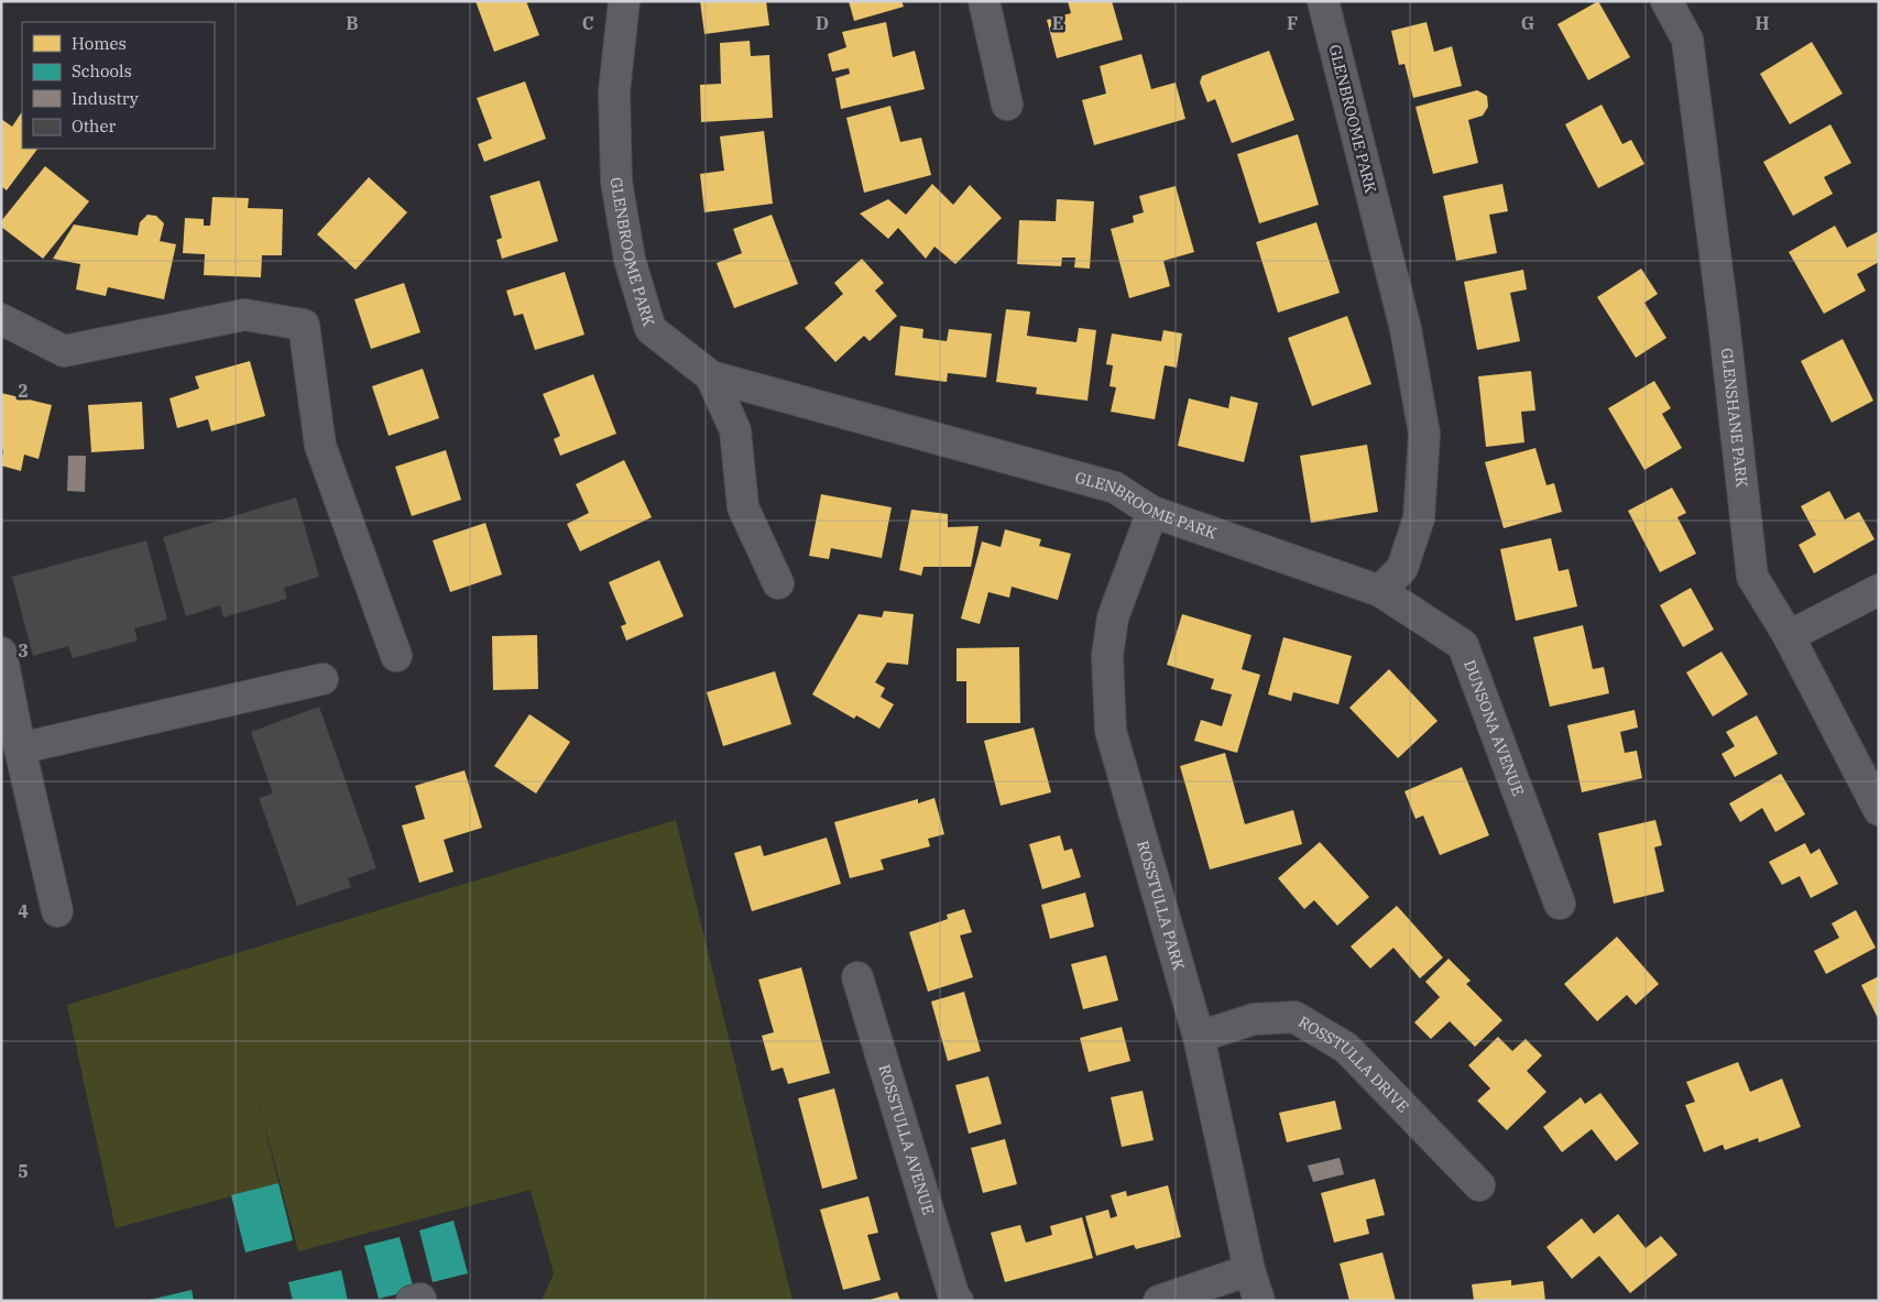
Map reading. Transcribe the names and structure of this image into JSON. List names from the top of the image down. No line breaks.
{"streets":{"street":["GLENBROOME PARK","GLENSHANE PARK","DUNSONA AVENUE","ROSSTULLA PARK","ROSSTULLA DRIVE","ROSSTULLA AVENUE"]},"crossings":[["GLENBROOME PARK","DUNSONA AVENUE"],["GLENBROOME PARK","ROSSTULLA PARK"],["ROSSTULLA PARK","ROSSTULLA DRIVE"]],"legend":["Homes","Schools","Industry","Other"],"grid":{"columns":["B","C","D","E","F","G","H"],"rows":["2","3","4","5"]}}
